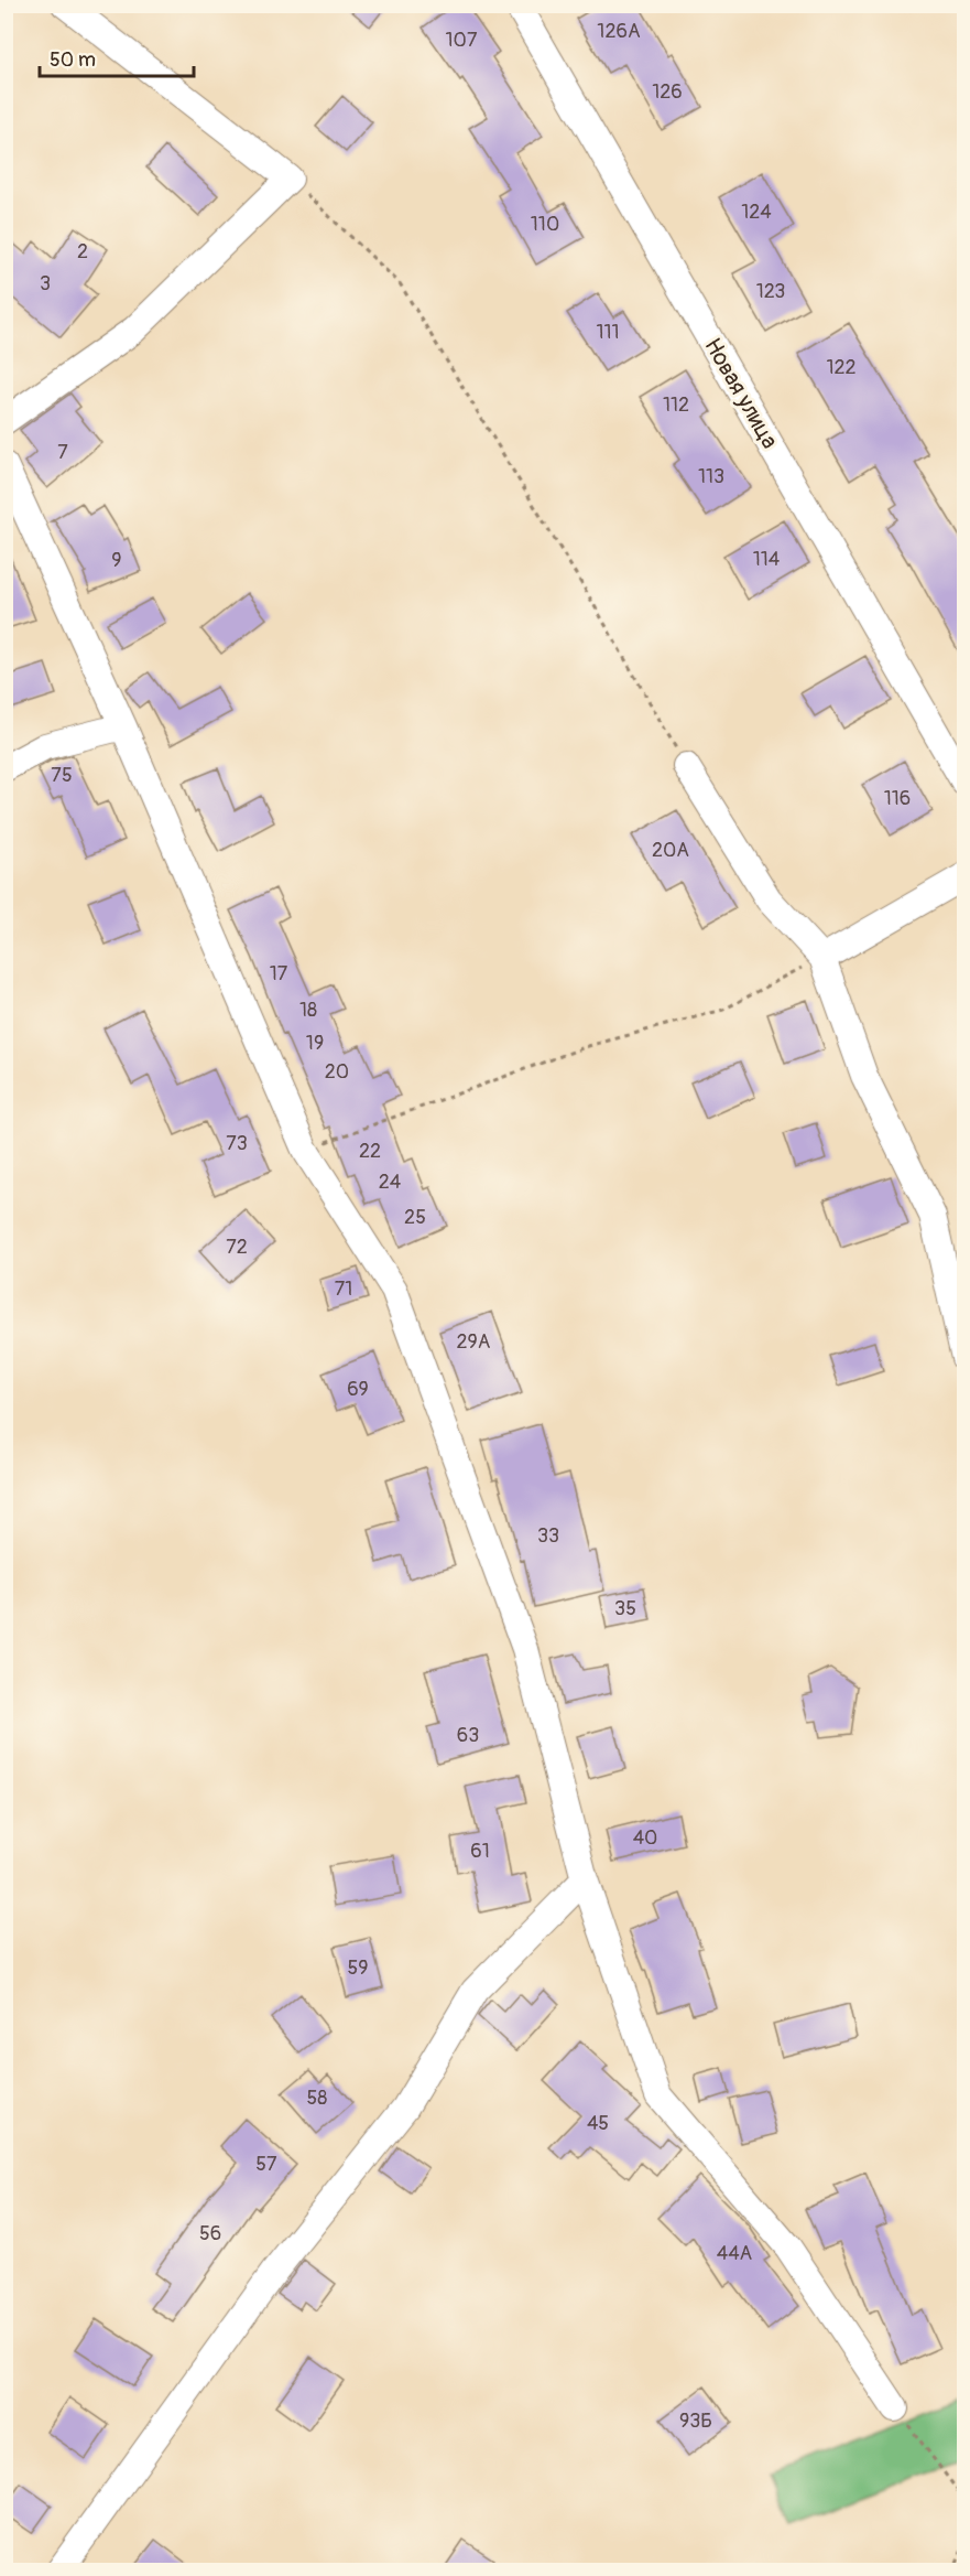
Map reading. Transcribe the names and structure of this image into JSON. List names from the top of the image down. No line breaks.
{"streets":{"street":["Новая улица"]},"house_numbers":["126А","107","126","124","110","2","3","123","111","122","112","7","113","114","9","75","116","20А","17","18","19","20","73","22","24","25","72","71","29А","69","33","35","63","40","61","59","58","45","57","56","44А","93Б"],"scale_bar":"50 m"}
